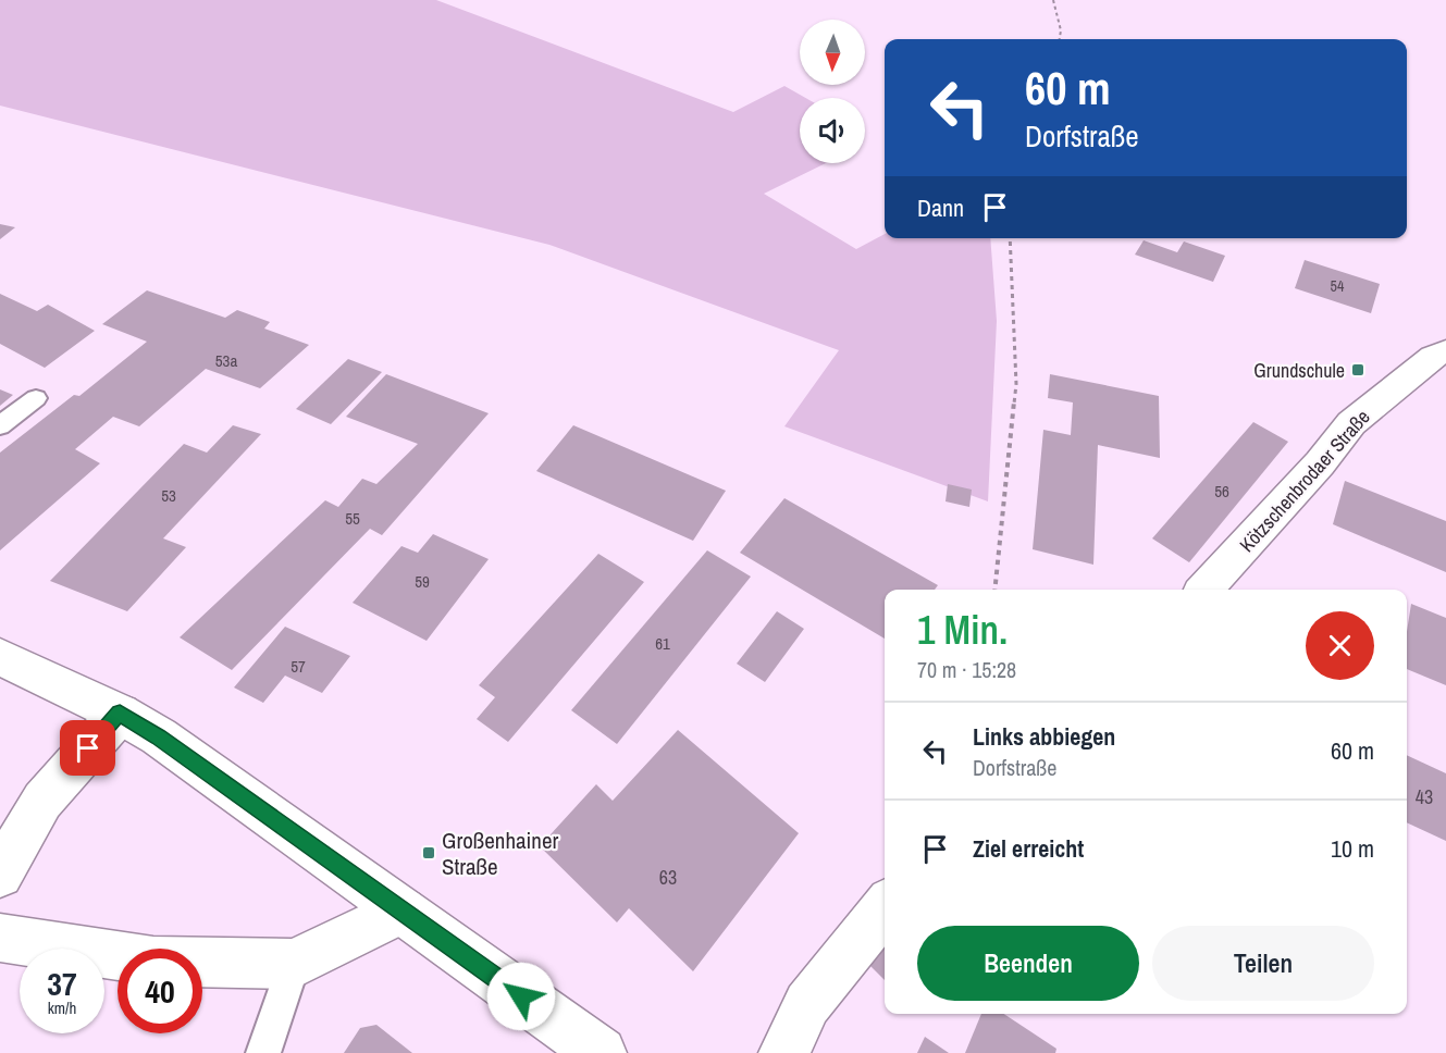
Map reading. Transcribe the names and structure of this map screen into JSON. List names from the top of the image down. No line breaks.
{"streets":{"street":["Kötzschenbrodaer Straße"]},"places":{"transit":["Grundschule","Großenhainer Straße"]},"house_numbers":["54","53a","56","53","55","59","61","57","43","63"],"north":"bottom","page":{"turn":["60 m","Dorfstraße"],"then":"Dann","heading":["1 Min.","70 m · 15:28"],"list":[{"name":"Links abbiegen","note":"Dorfstraße","value":"60 m"},{"name":"Ziel erreicht","value":"10 m"}],"buttons":["Beenden","Teilen"],"speed":"37 km/h","limit":"40"}}
